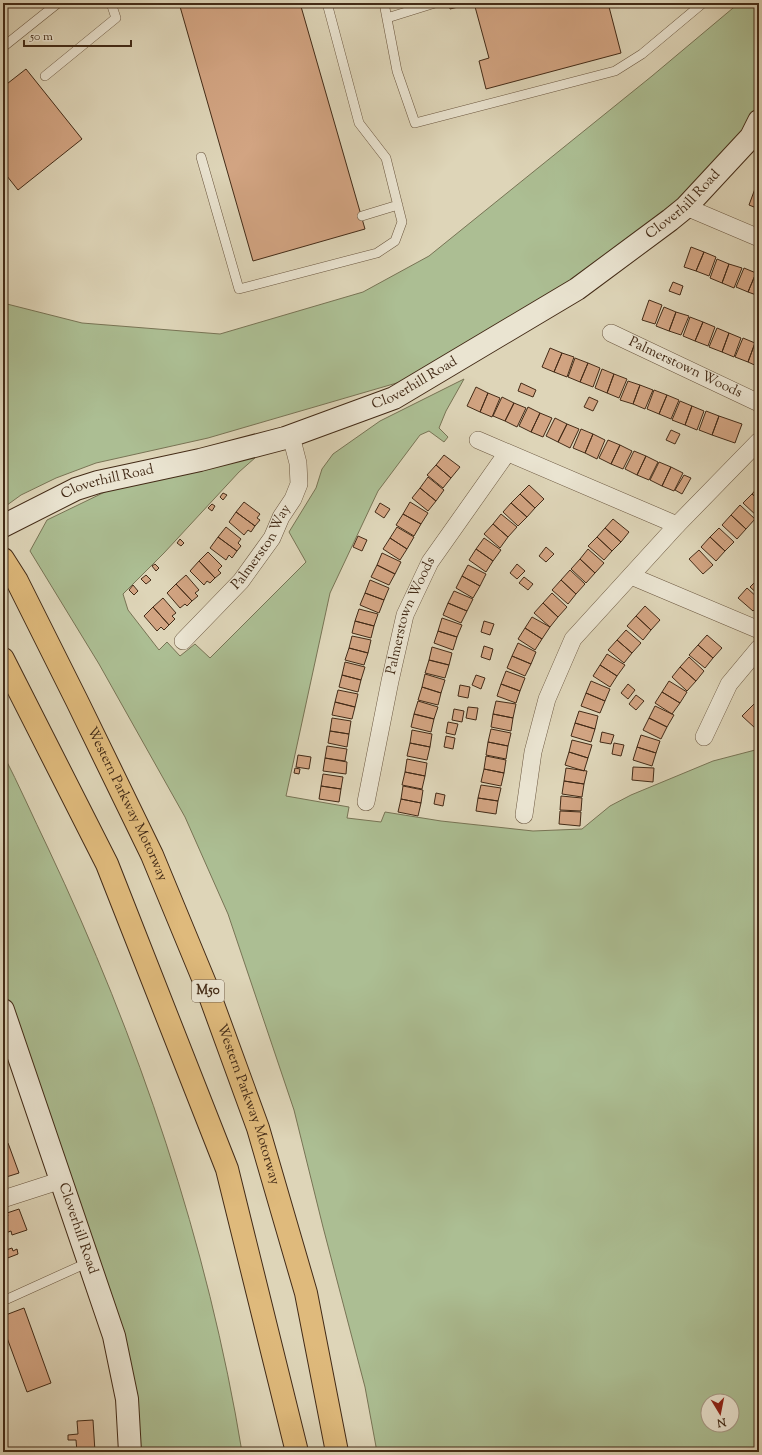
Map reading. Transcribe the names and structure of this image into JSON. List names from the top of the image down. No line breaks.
{"streets":{"highway":["Western Parkway Motorway","M50"],"street":["Cloverhill Road","Palmerstown Woods","Palmerston Way"]},"crossings":[["Cloverhill Road","Palmerston Way"]],"scale_bar":"50 m","north":"bottom"}
